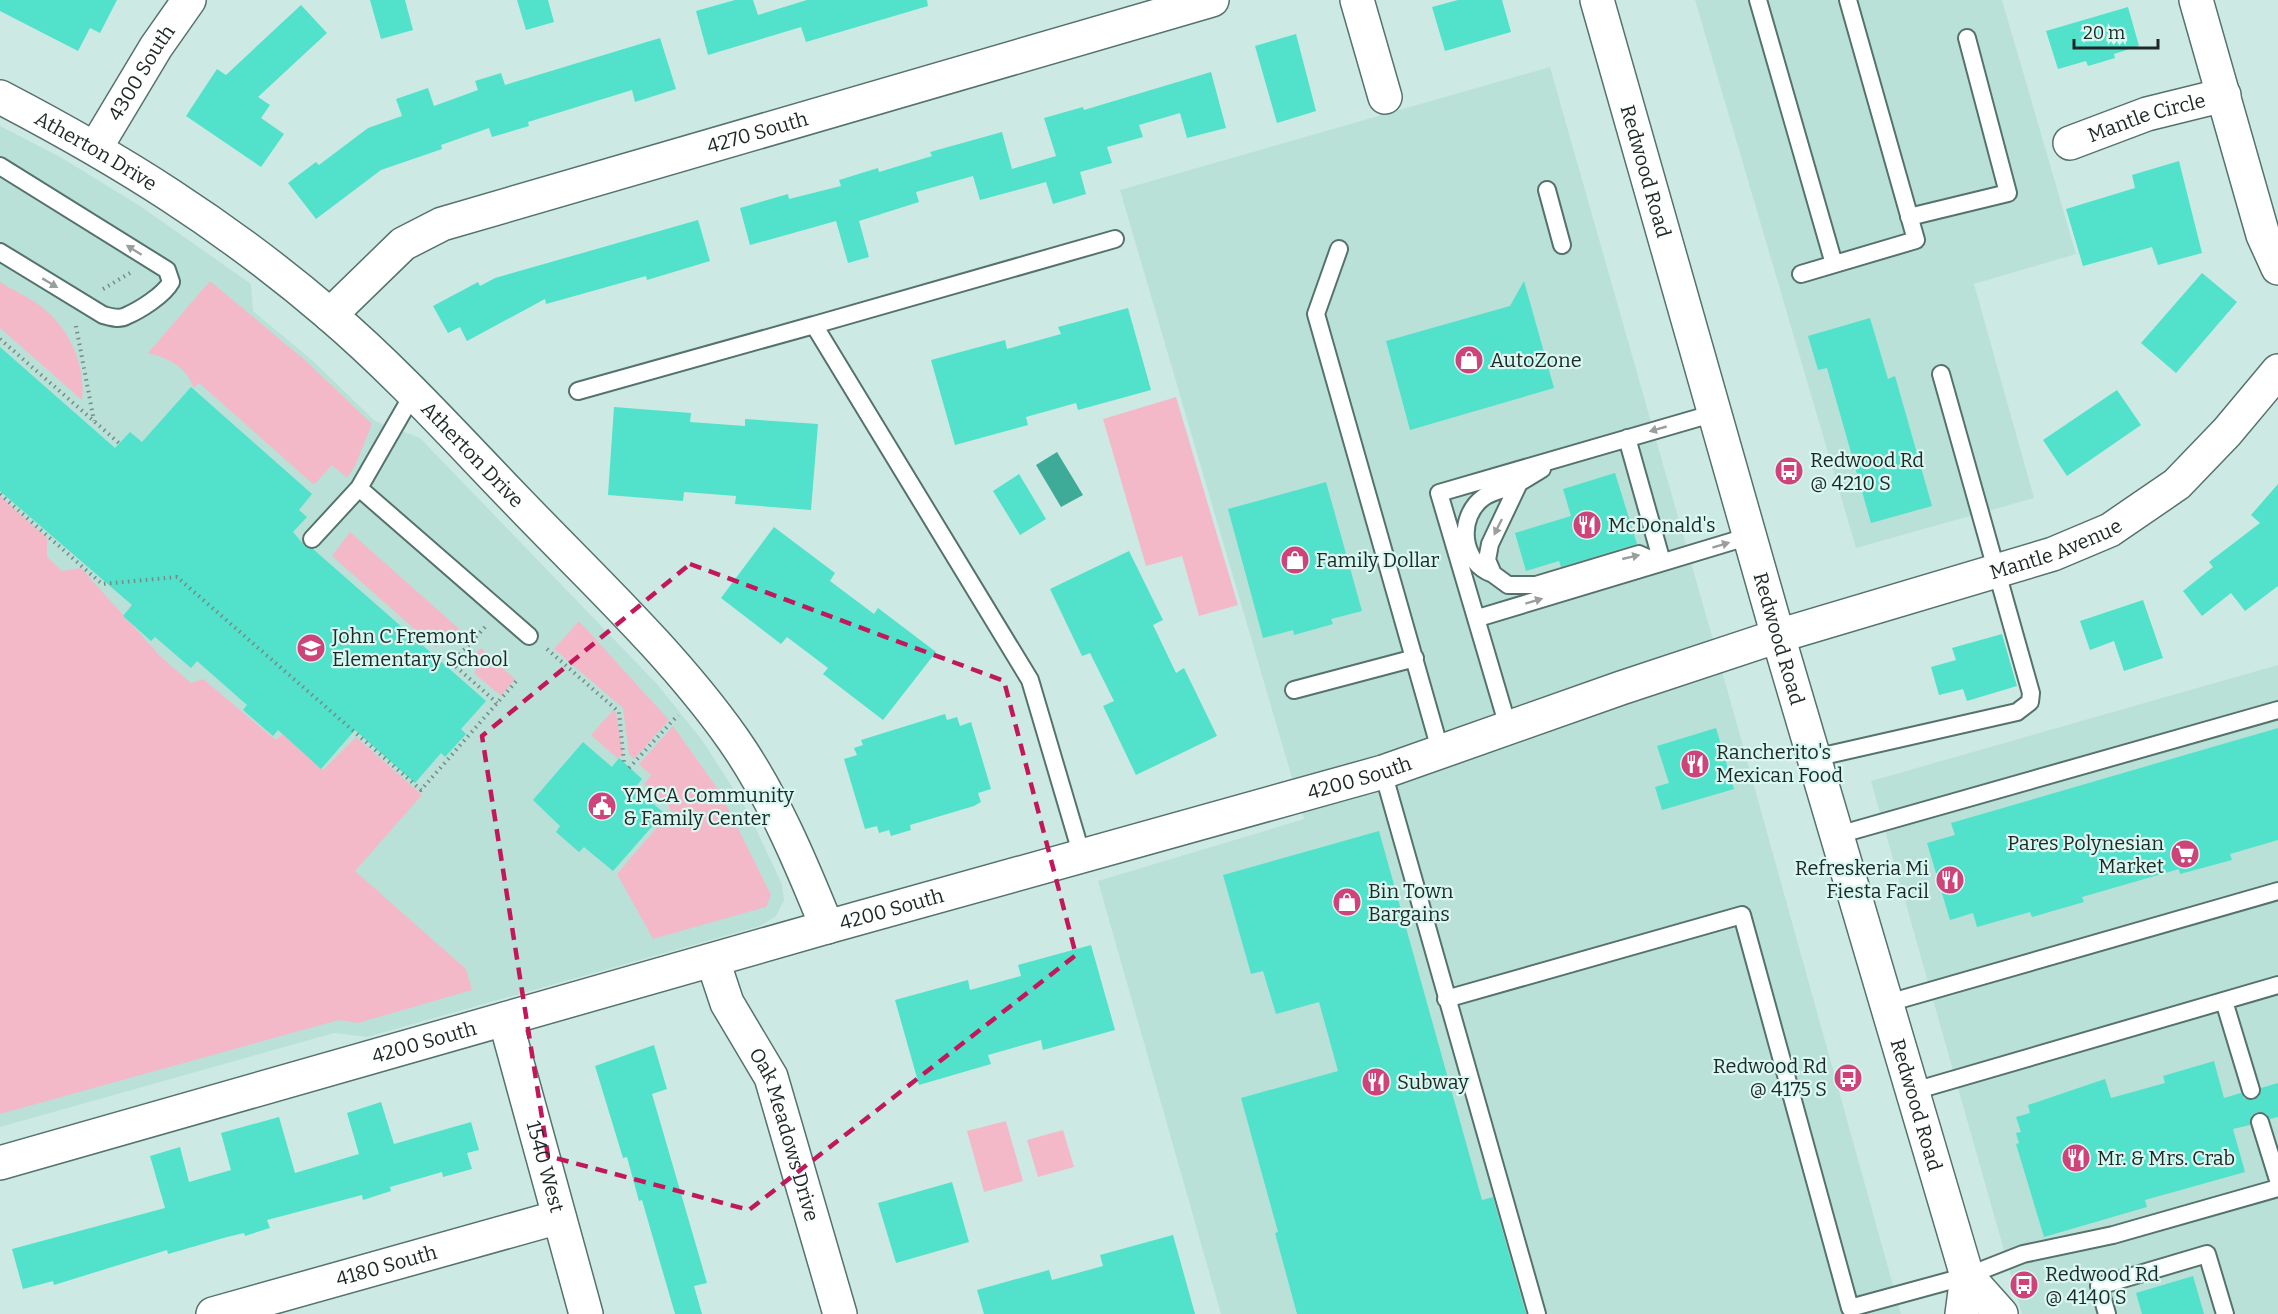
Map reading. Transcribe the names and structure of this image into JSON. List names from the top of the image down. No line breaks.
{"streets":{"street":["4300 South","Mantle Circle","4270 South","Atherton Drive","Redwood Road","Mantle Avenue","4200 South","Oak Meadows Drive","1540 West","4180 South"]},"crossings":[["4300 South","Atherton Drive"],["4270 South","Atherton Drive"],["Atherton Drive","4200 South"],["Redwood Road","Mantle Avenue"],["Redwood Road","4200 South"],["Mantle Avenue","4200 South"],["4200 South","Oak Meadows Drive"],["4200 South","1540 West"],["1540 West","4180 South"]],"places":{"shop":["AutoZone","Family Dollar","Bin Town Bargains"],"bus stop":["Redwood Rd @ 4210 S","Redwood Rd @ 4175 S","Redwood Rd @ 4140 S"],"restaurant":["McDonald's","Rancherito's Mexican Food","Refreskeria Mi Fiesta Facil","Subway","Mr. & Mrs. Crab"],"school or university":["John C Fremont Elementary School"],"public building":["YMCA Community & Family Center"],"supermarket":["Pares Polynesian Market"]},"scale_bar":"20 m"}
